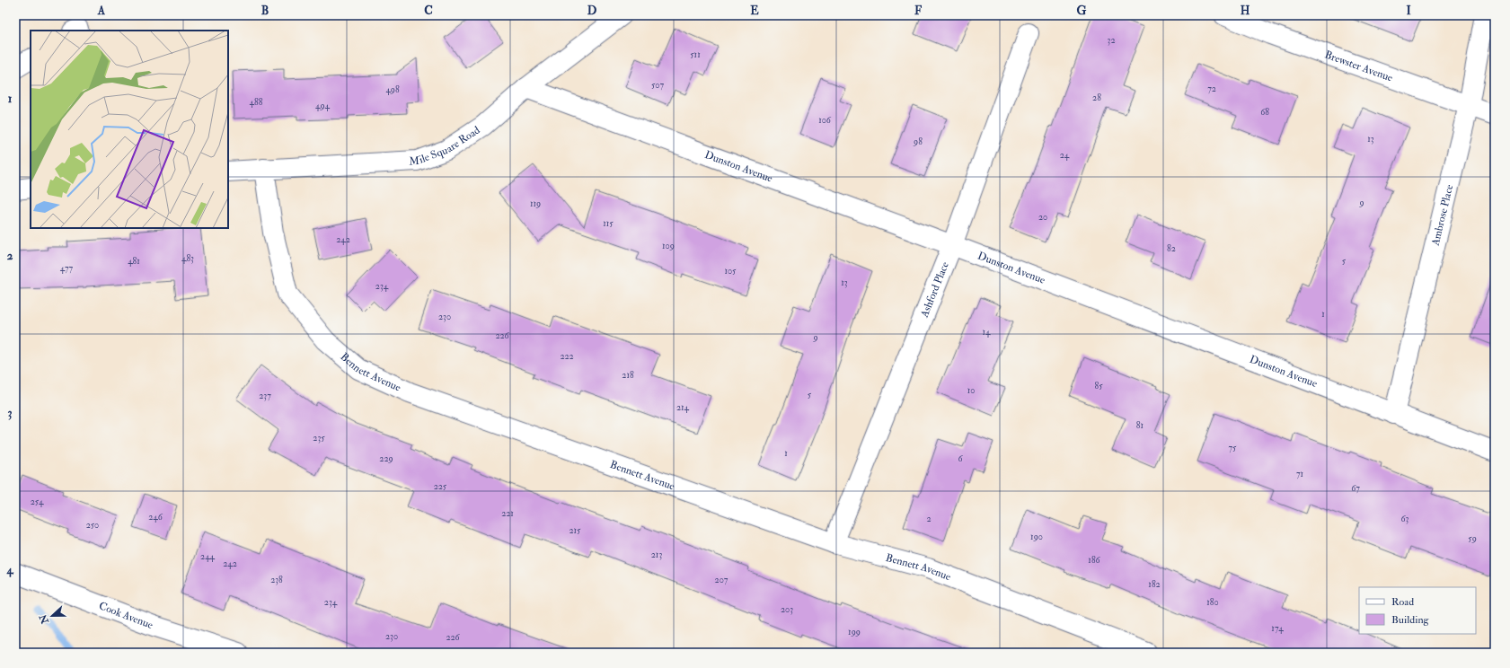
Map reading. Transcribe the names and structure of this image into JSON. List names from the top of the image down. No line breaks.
{"streets":{"street":["Brewster Avenue","Mile Square Road","Dunston Avenue","Ambrose Place","Ashford Place","Bennett Avenue","Cook Avenue"]},"crossings":[["Brewster Avenue","Ambrose Place"],["Mile Square Road","Dunston Avenue"],["Mile Square Road","Bennett Avenue"],["Dunston Avenue","Ambrose Place"],["Dunston Avenue","Ashford Place"],["Ashford Place","Bennett Avenue"]],"house_numbers":["32","511","507","72","498","28","488","494","68","106","13","98","24","9","119","20","115","242","109","82","483","481","5","477","105","13","234","1","230","14","226","9","222","218","85","10","5","237","214","81","235","75","1","229","6","71","225","67","254","221","246","2","63","250","215","190","59","213","244","186","242","238","207","182","234","180","203","174","199","230","226"],"legend":["Road","Building"],"north":"left","grid":{"columns":["A","B","C","D","E","F","G","H","I"],"rows":["1","2","3","4"]}}
